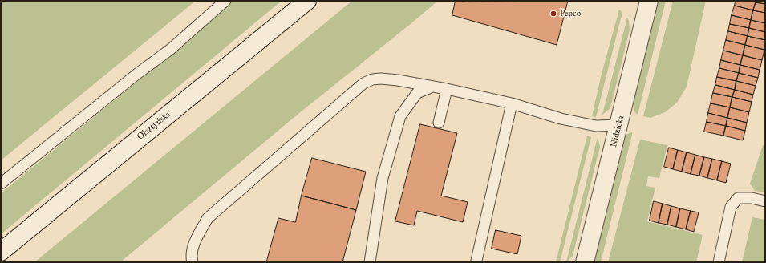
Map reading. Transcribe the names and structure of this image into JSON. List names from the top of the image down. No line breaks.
{"streets":{"main road":["Olsztyńska","Nidzicka"]},"places":["Pepco"]}
